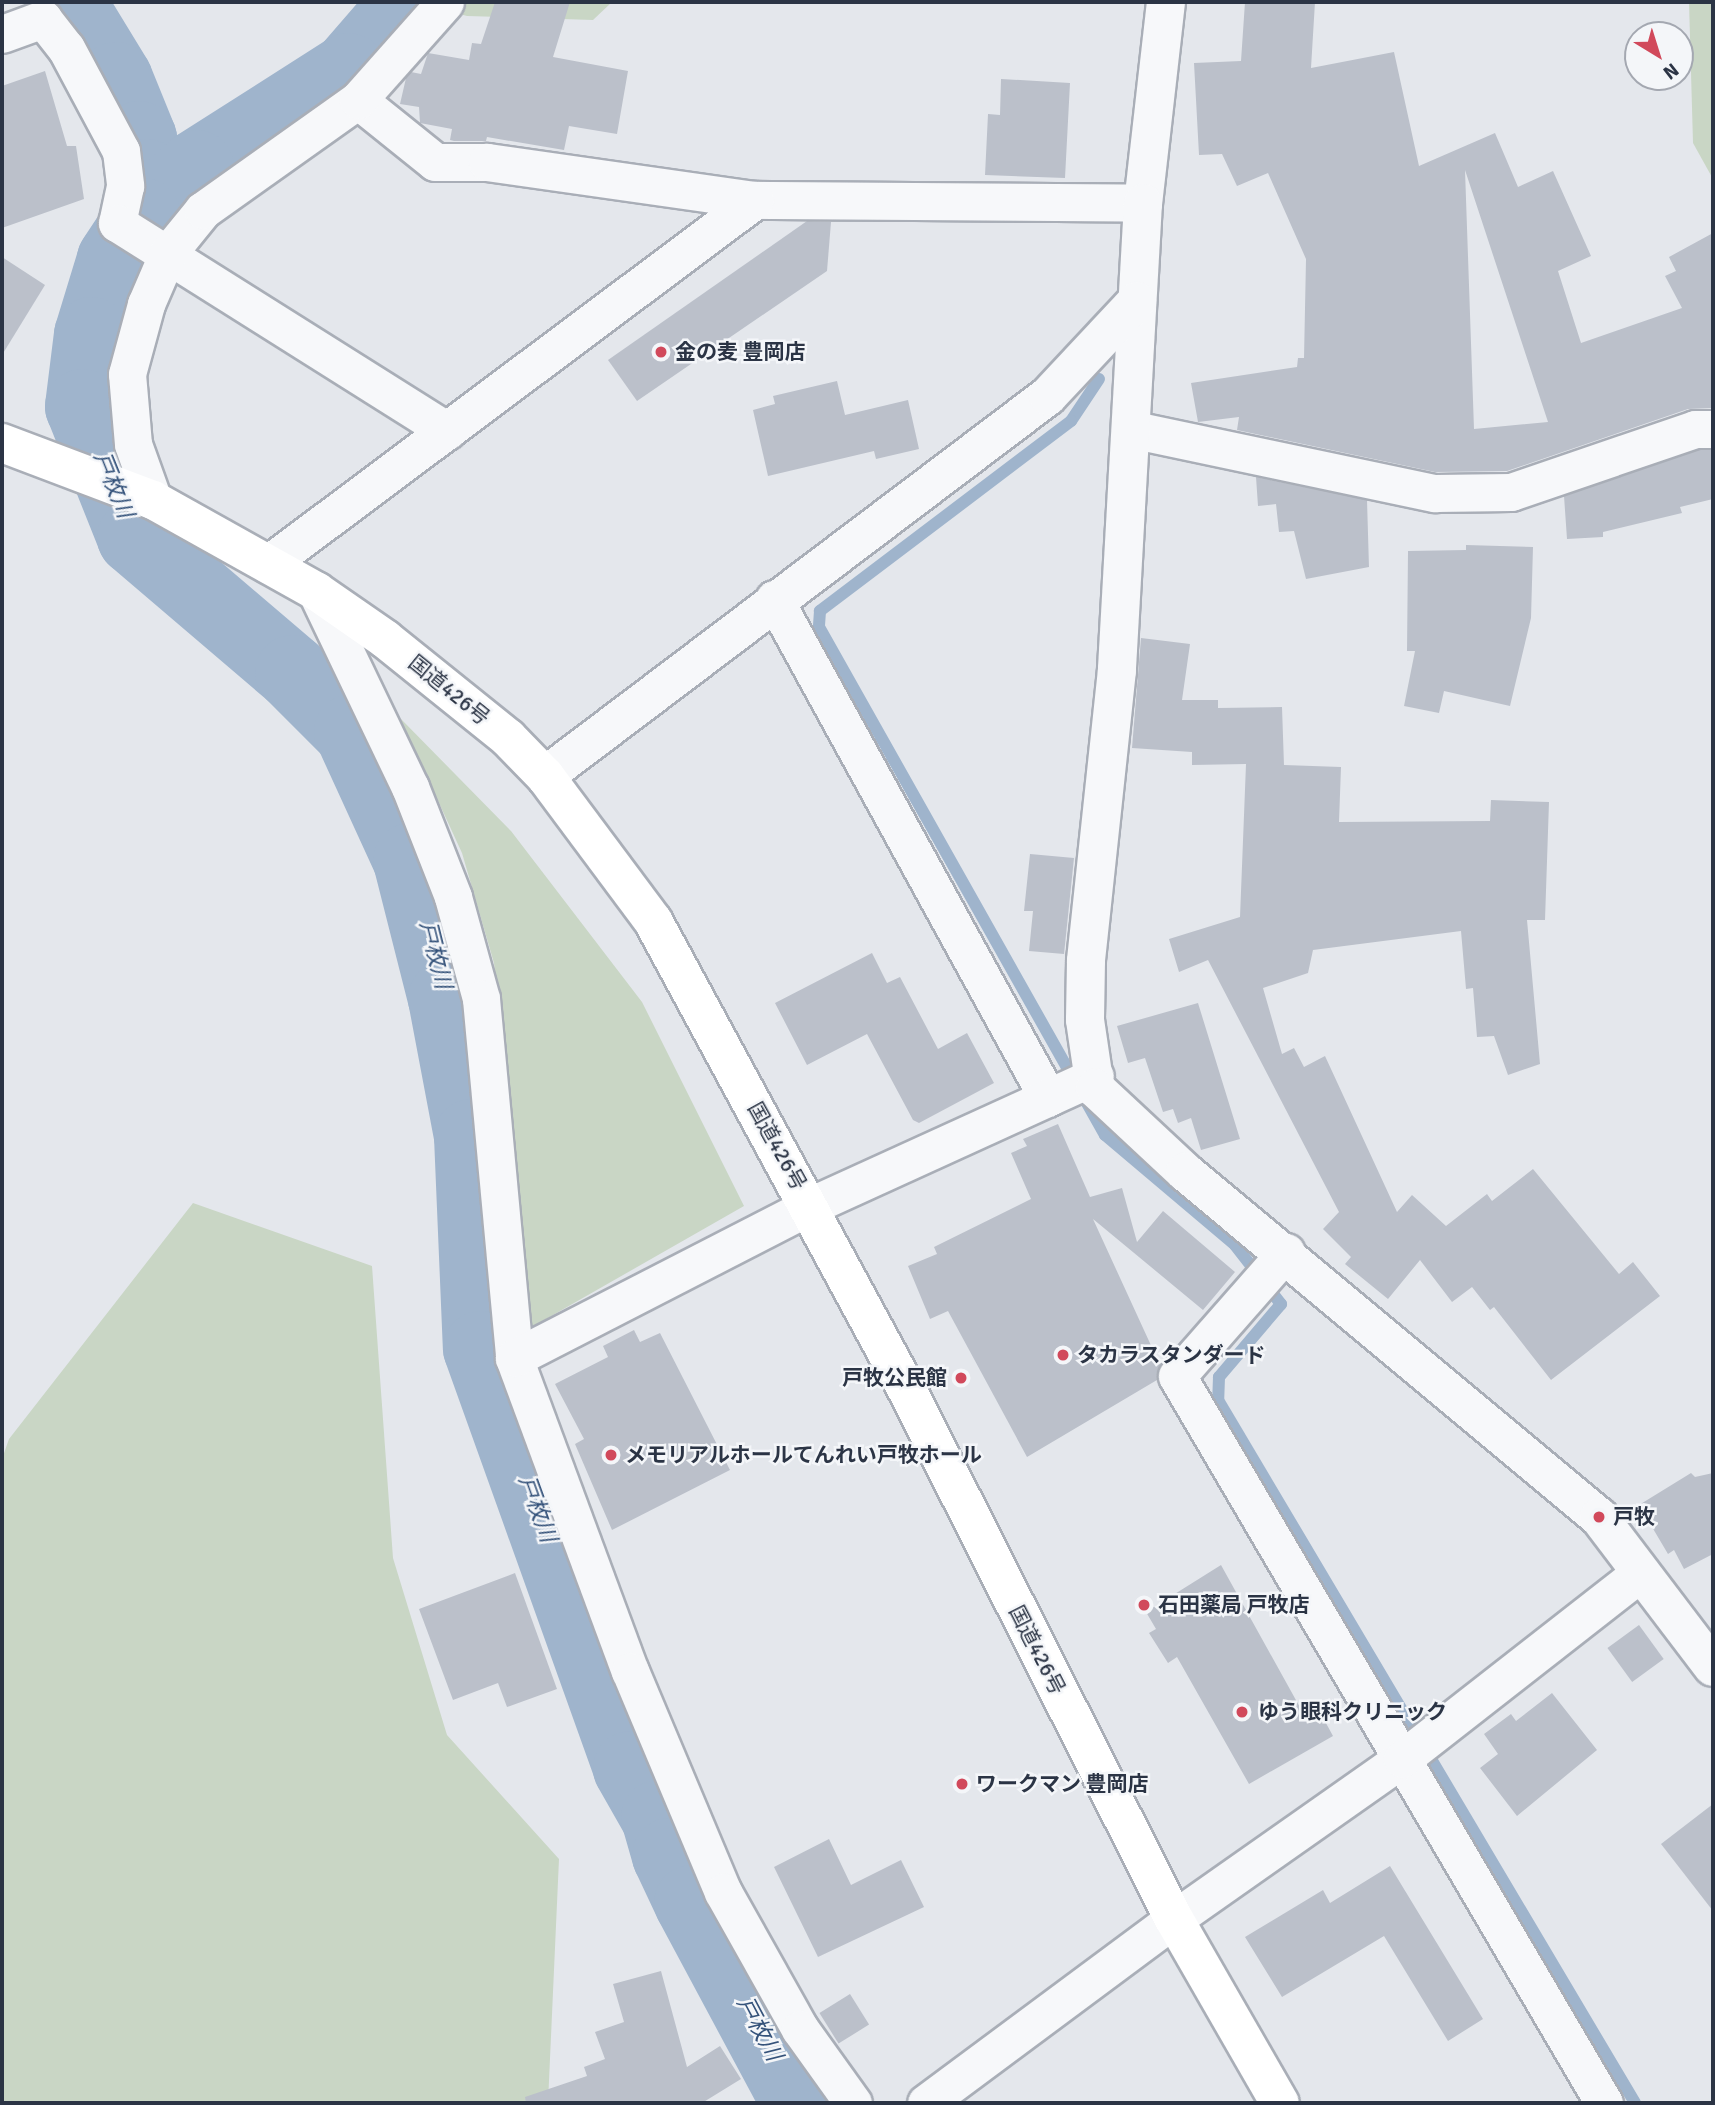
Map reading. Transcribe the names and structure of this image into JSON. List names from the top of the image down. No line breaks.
{"streets":{"highway":["国道426号"]},"water":["戸枚川"],"places":["金の麦 豊岡店","タカラスタンダード","戸牧公民館","メモリアルホールてんれい戸牧ホール","戸牧","石田薬局 戸牧店","ゆう眼科クリニック","ワークマン 豊岡店"],"north":"bottom right"}
